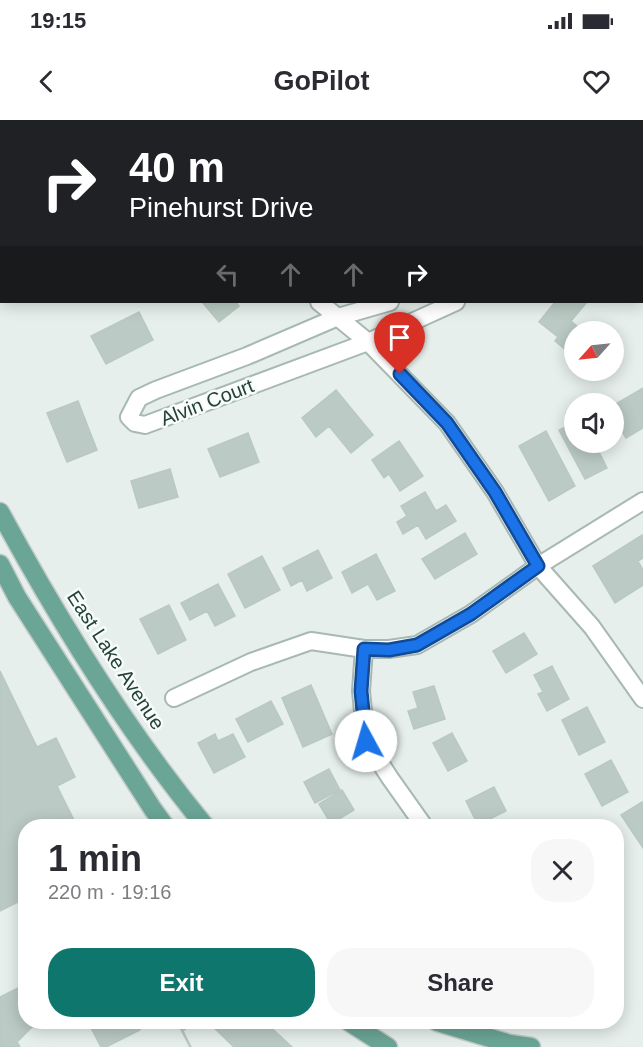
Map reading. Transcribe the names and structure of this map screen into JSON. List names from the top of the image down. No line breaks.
{"streets":{"main road":["East Lake Avenue"],"street":["Alvin Court"]},"north":"bottom left","page":{"status":"19:15","header":"GoPilot","turn":["40 m","Pinehurst Drive"],"heading":["1 min","220 m · 19:16"],"buttons":["Exit","Share"]}}
